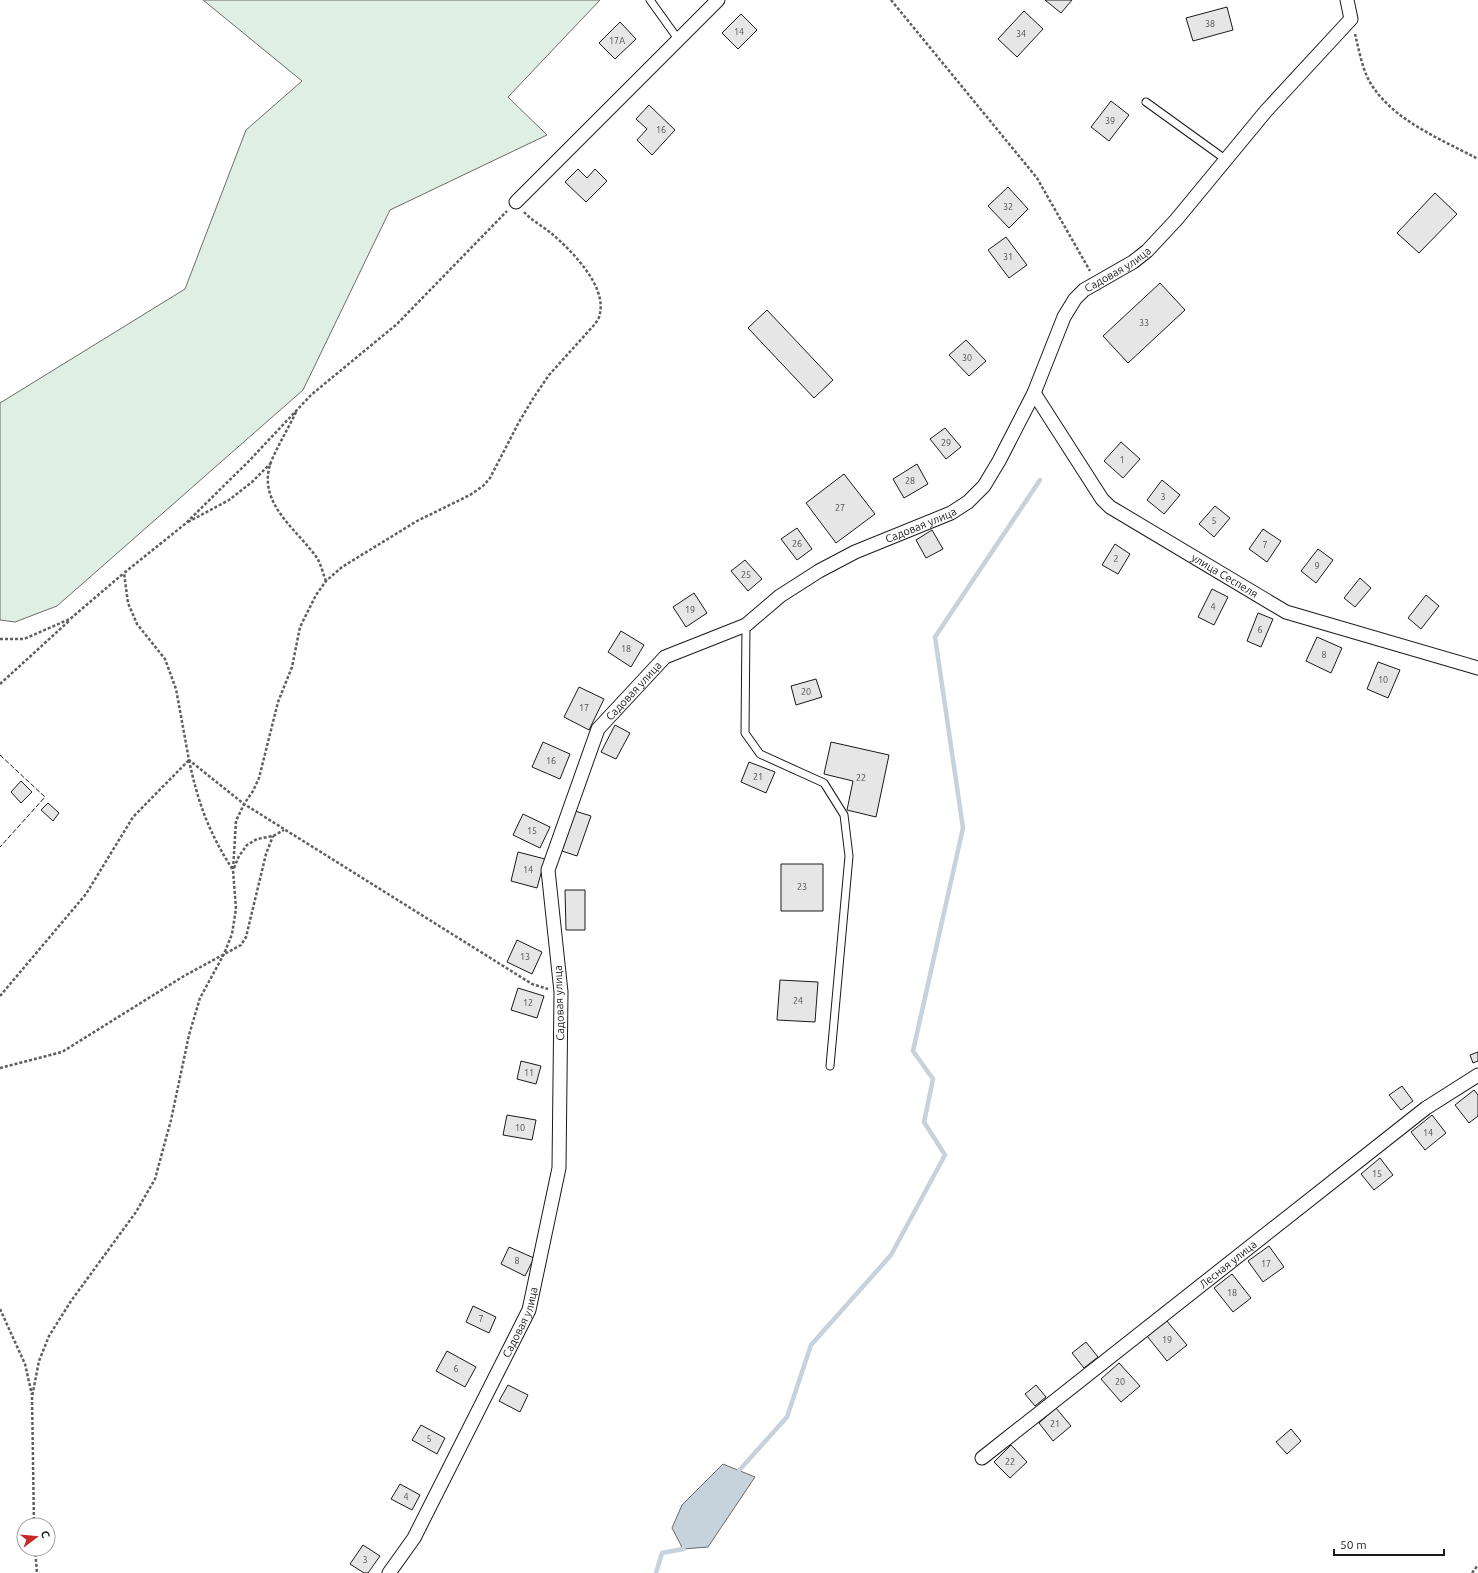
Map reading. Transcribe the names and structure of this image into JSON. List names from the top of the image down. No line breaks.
{"streets":{"street":["Садовая улица","улица Сеспеля","Лесная улица"]},"crossings":[["Садовая улица","улица Сеспеля"]],"house_numbers":["38","14","34","17А","39","16","32","31","33","30","29","1","28","3","27","5","26","7","2","9","25","4","19","6","18","8","10","20","17","16","21","22","15","14","23","13","24","12","11","10","14","15","8","17","18","7","19","6","20","21","5","22","4","3"],"scale_bar":"50 m","north":"right"}
